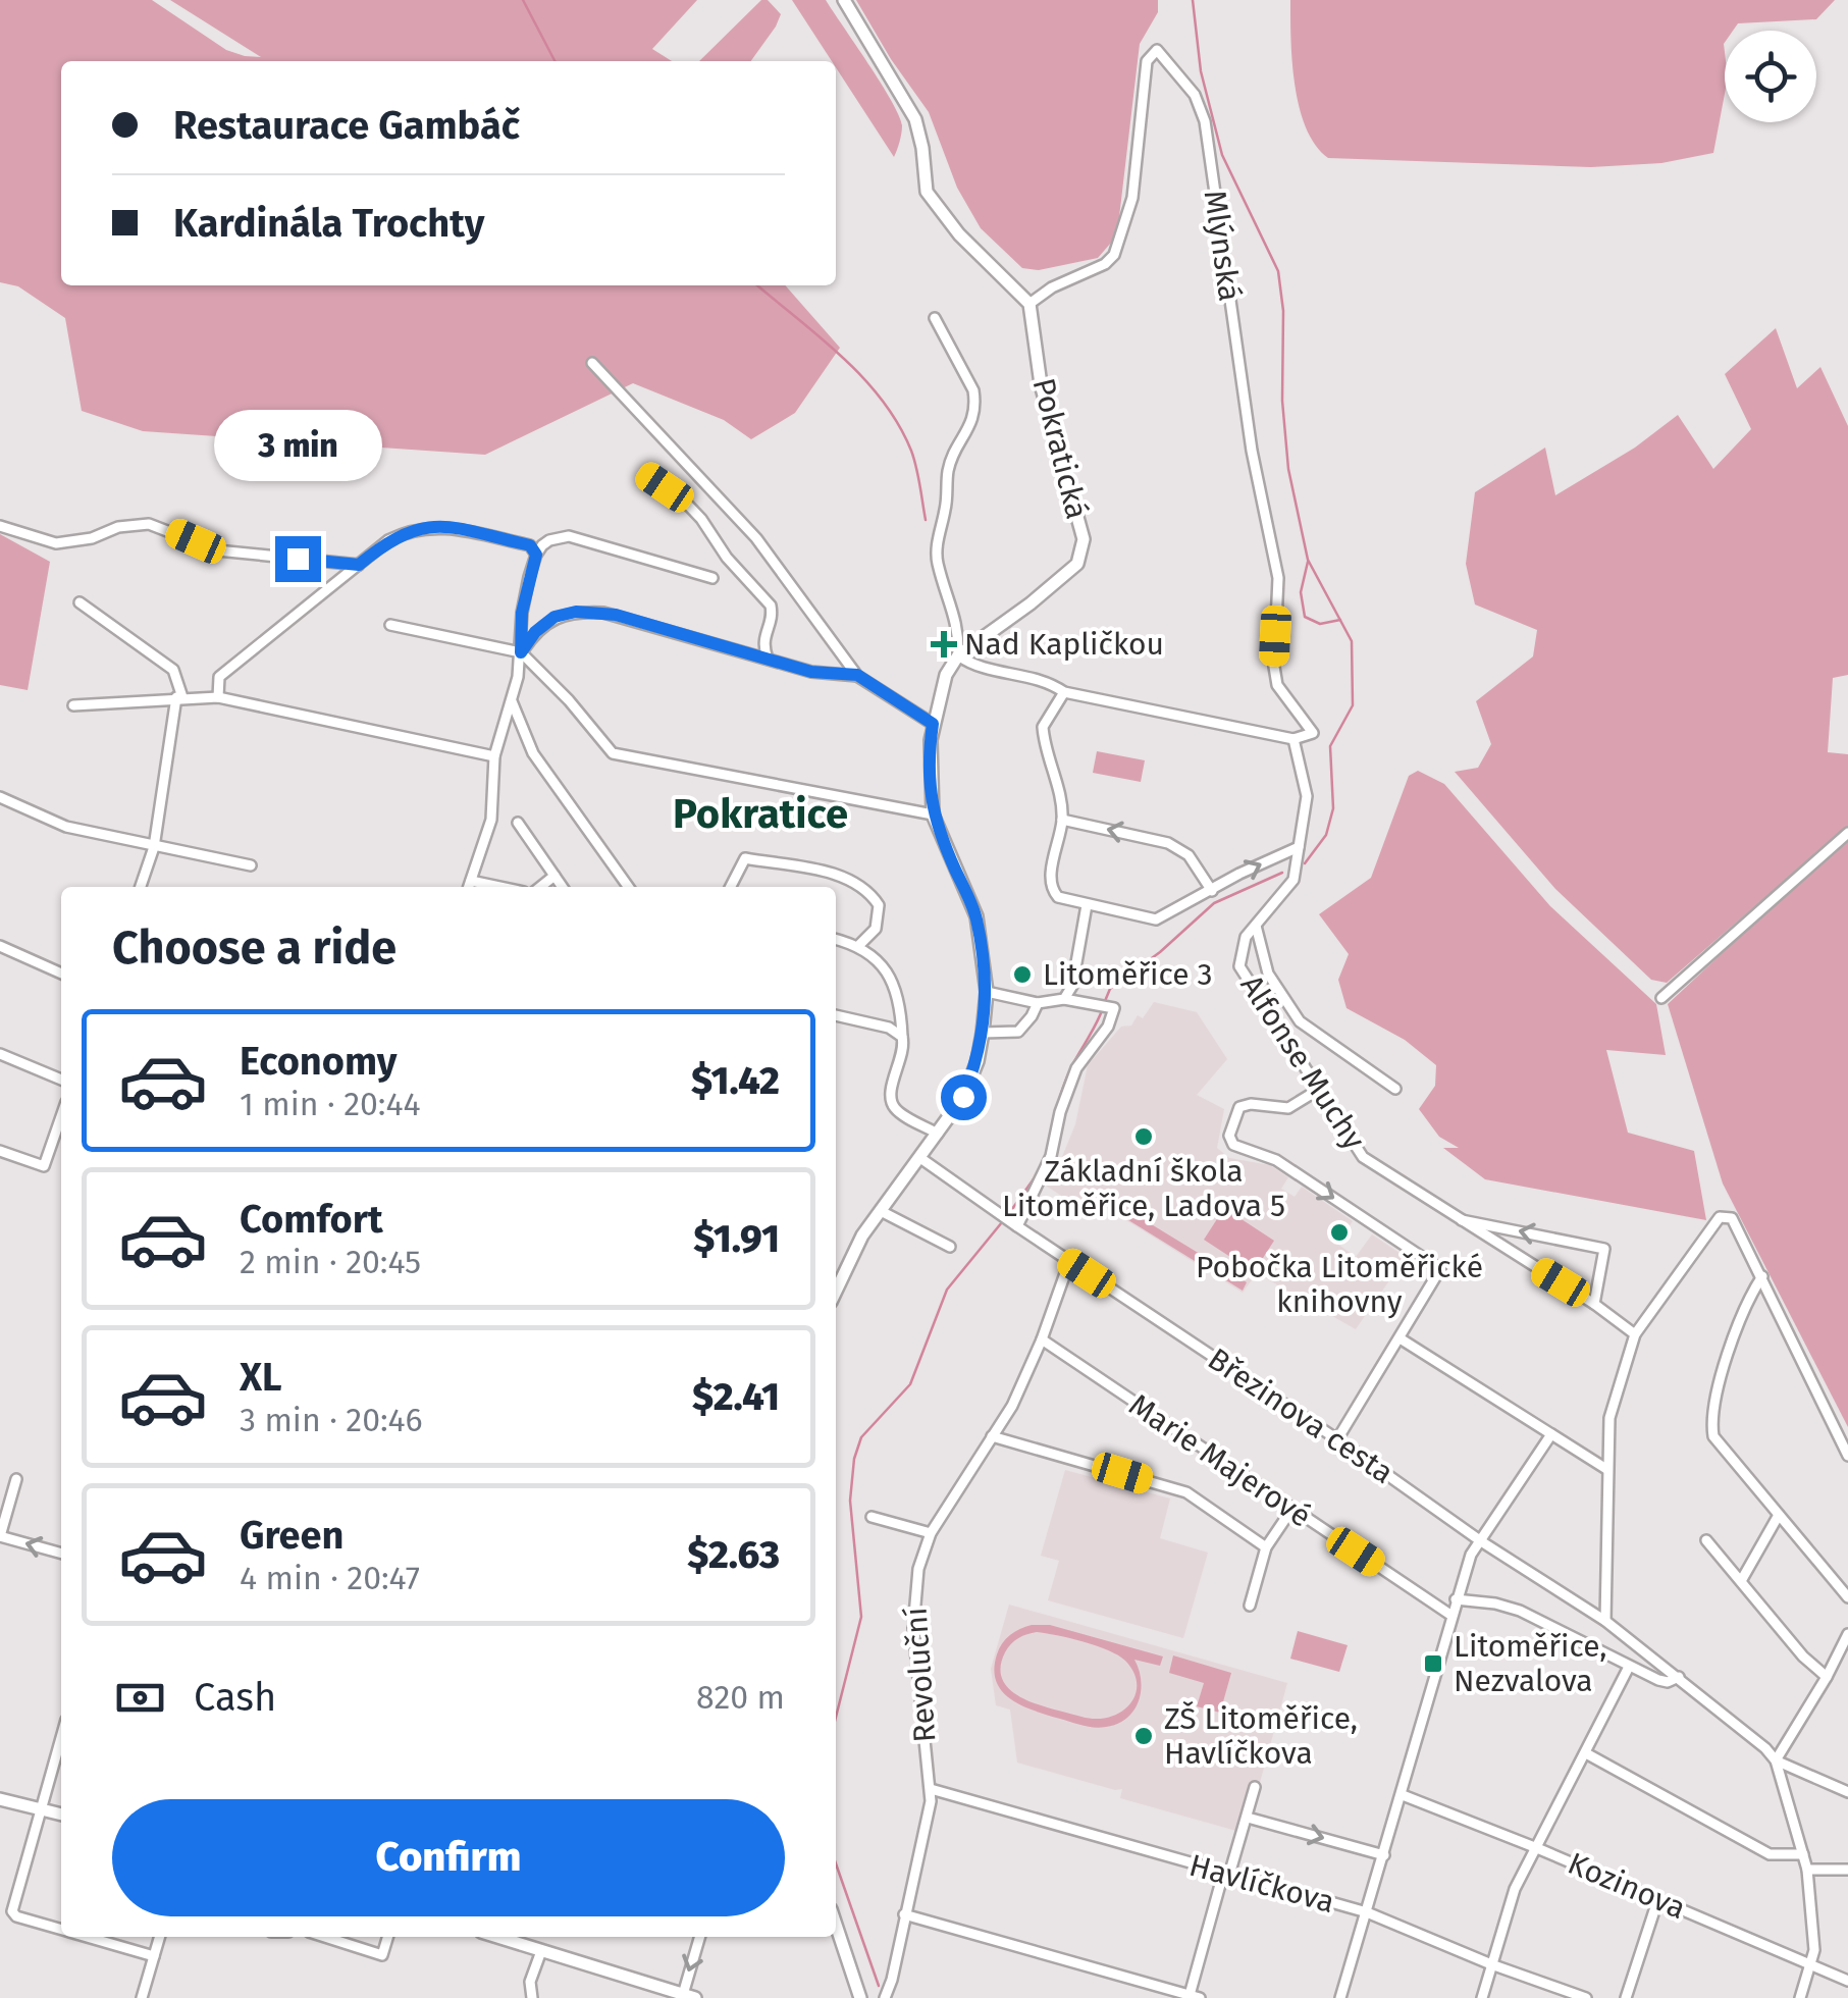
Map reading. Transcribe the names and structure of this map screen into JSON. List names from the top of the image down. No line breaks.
{"streets":{"street":["Mlýnská","Pokratická","Alfonse Muchy","Březinova cesta","Marie Majerové","Revoluční","Havlíčkova","Kozinova"]},"crossings":[["Mlýnská","Pokratická"],["Mlýnská","Alfonse Muchy"],["Březinova cesta","Revoluční"],["Marie Majerové","Revoluční"],["Revoluční","Havlíčkova"]],"districts":["Pokratice"],"places":{"health":["Nad Kapličkou"],"other":["Litoměřice 3","Základní škola Litoměřice, Ladova 5","Pobočka Litoměřické knihovny","ZŠ Litoměřice, Havlíčkova"],"transit":["Litoměřice, Nezvalova"]},"page":{"banner":["Restaurace Gambáč","Kardinála Trochty"],"bubble":"3 min","heading":"Choose a ride","list":[{"name":"Economy","note":"1 min · 20:44","value":"$1.42"},{"name":"Comfort","note":"2 min · 20:45","value":"$1.91"},{"name":"XL","note":"3 min · 20:46","value":"$2.41"},{"name":"Green","note":"4 min · 20:47","value":"$2.63"}],"pay":["Cash","820 m"],"buttons":"Confirm"}}
